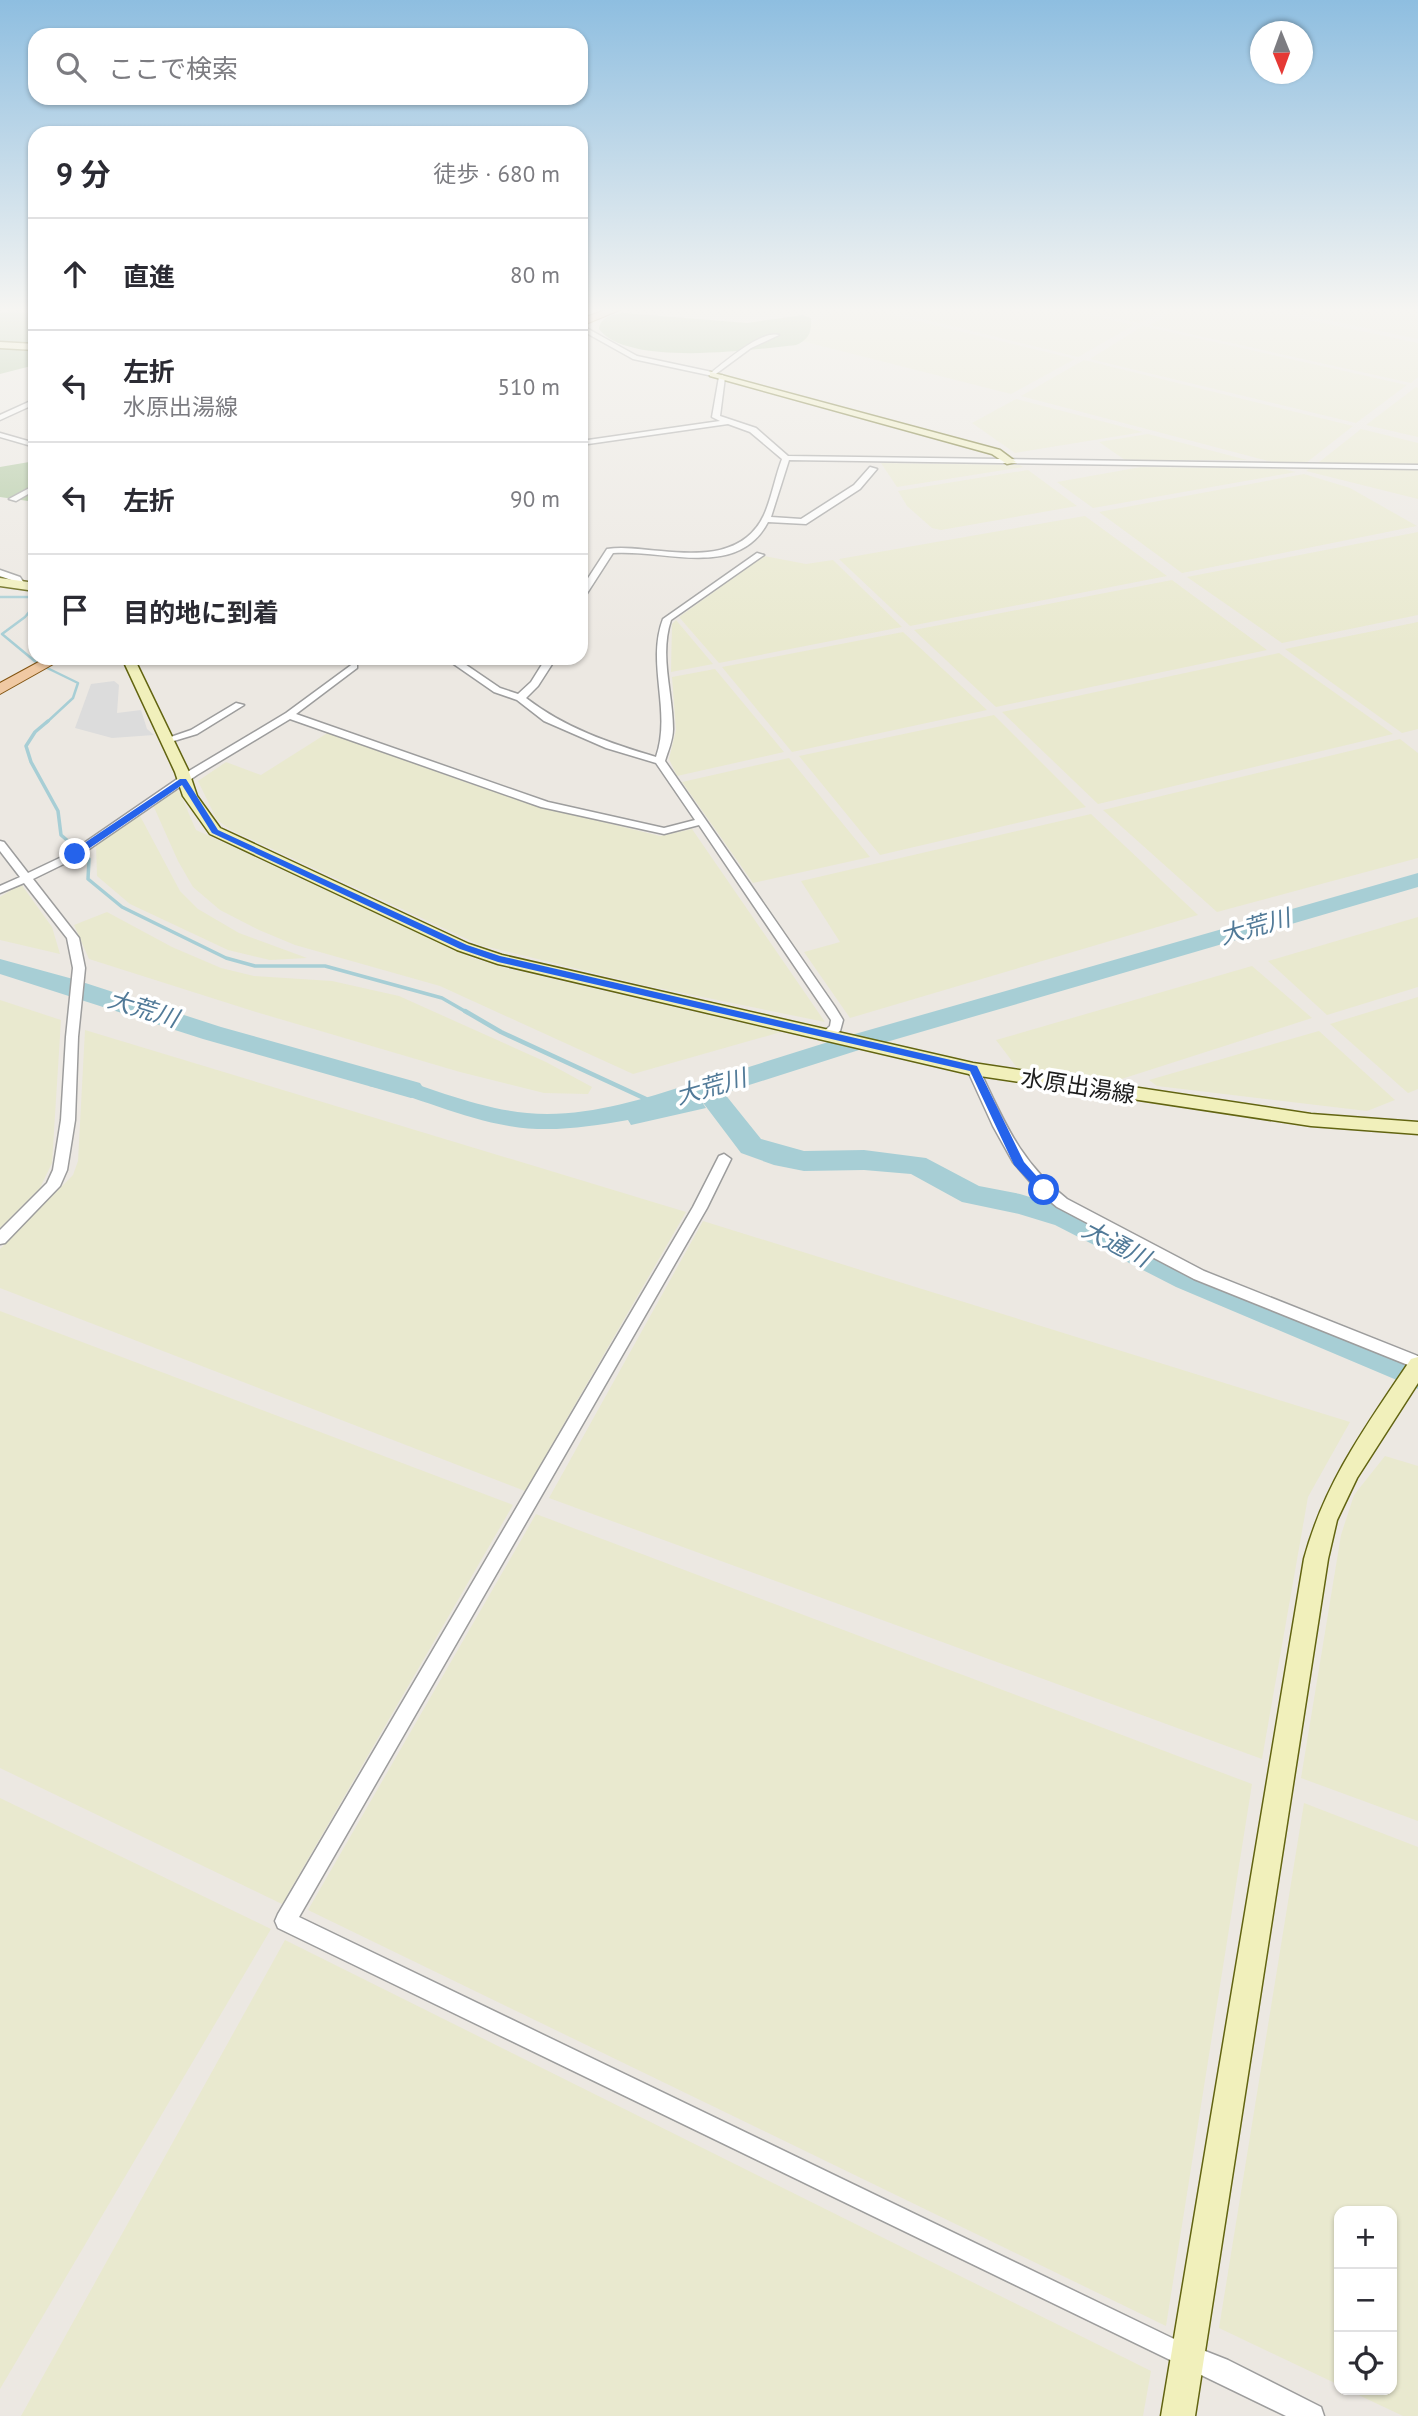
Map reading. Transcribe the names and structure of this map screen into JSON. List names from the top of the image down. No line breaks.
{"streets":{"main road":["水原出湯線"]},"water":["大荒川","大通川"],"north":"bottom","page":{"search":"ここで検索","heading":["9 分","徒歩 · 680 m"],"list":[["直進","80 m"],["左折","水原出湯線","510 m"],["左折","90 m"],"目的地に到着"],"map_buttons":["+","−"]}}
